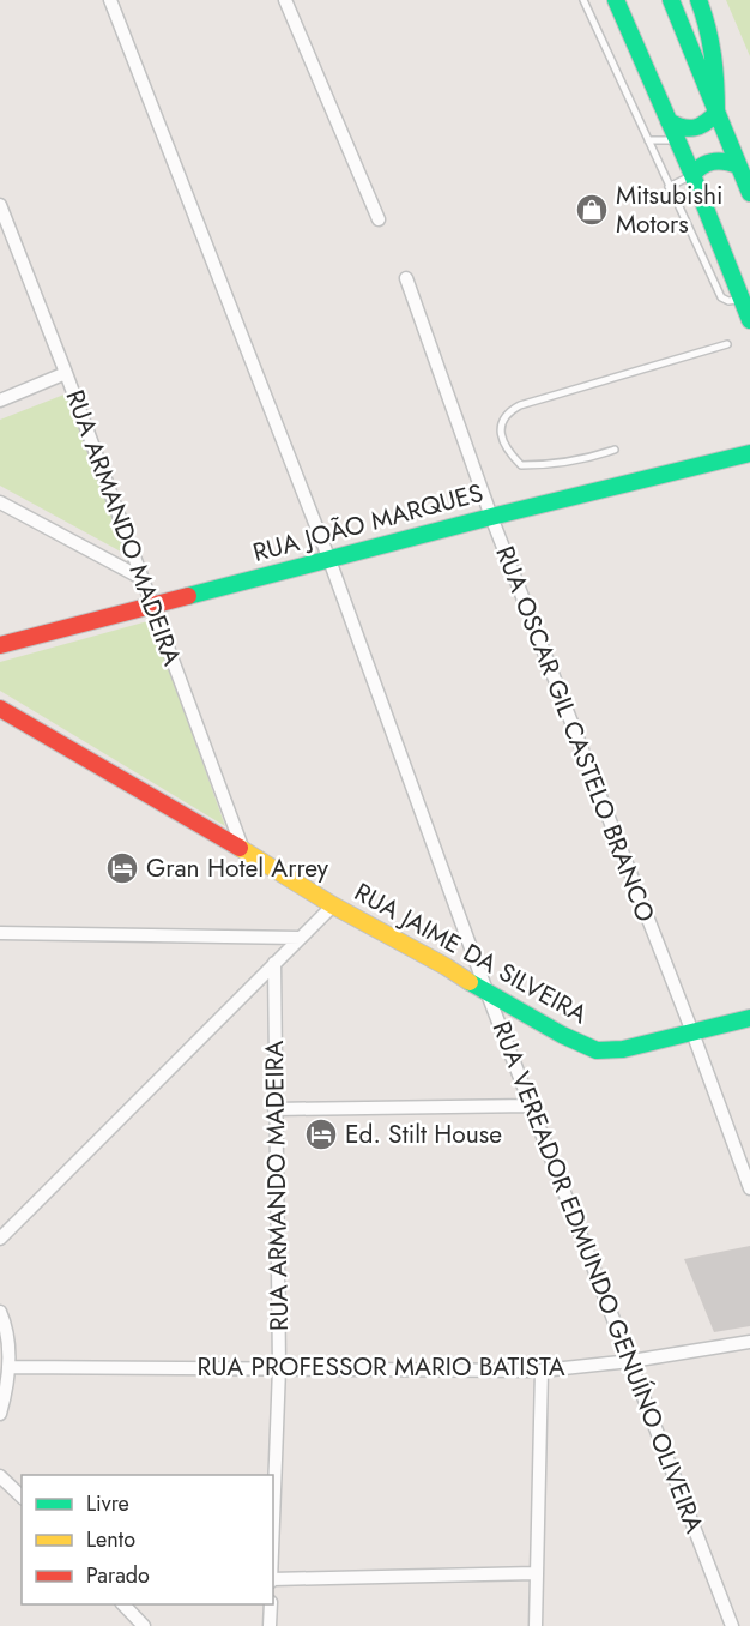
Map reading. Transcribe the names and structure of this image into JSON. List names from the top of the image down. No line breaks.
{"streets":{"street":["RUA JOÃO MARQUES","RUA ARMANDO MADEIRA","RUA OSCAR GIL CASTELO BRANCO","RUA JAIME DA SILVEIRA","RUA VEREADOR EDMUNDO GENUÍNO OLIVEIRA","RUA PROFESSOR MARIO BATISTA"]},"crossings":[["RUA JOÃO MARQUES","RUA ARMANDO MADEIRA"],["RUA JOÃO MARQUES","RUA OSCAR GIL CASTELO BRANCO"],["RUA JOÃO MARQUES","RUA VEREADOR EDMUNDO GENUÍNO OLIVEIRA"],["RUA ARMANDO MADEIRA","RUA JAIME DA SILVEIRA"],["RUA ARMANDO MADEIRA","RUA PROFESSOR MARIO BATISTA"],["RUA OSCAR GIL CASTELO BRANCO","RUA JAIME DA SILVEIRA"],["RUA JAIME DA SILVEIRA","RUA VEREADOR EDMUNDO GENUÍNO OLIVEIRA"],["RUA VEREADOR EDMUNDO GENUÍNO OLIVEIRA","RUA PROFESSOR MARIO BATISTA"]],"places":{"shop":["Mitsubishi Motors"],"hotel":["Gran Hotel Arrey","Ed. Stilt House"]},"legend":["Livre","Lento","Parado"]}
